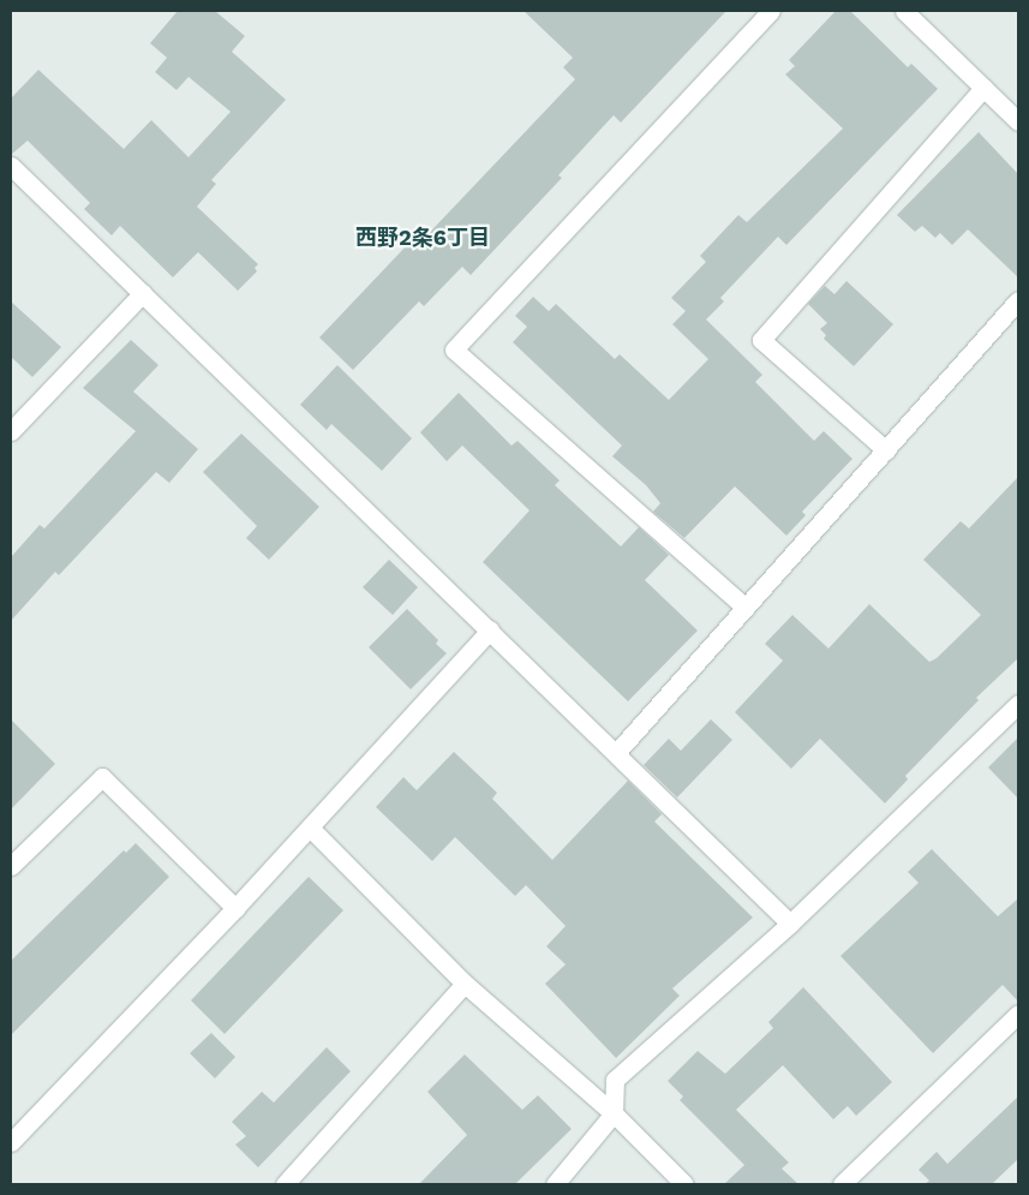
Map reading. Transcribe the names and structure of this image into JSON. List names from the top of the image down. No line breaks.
{"districts":["西野2条6丁目"]}
